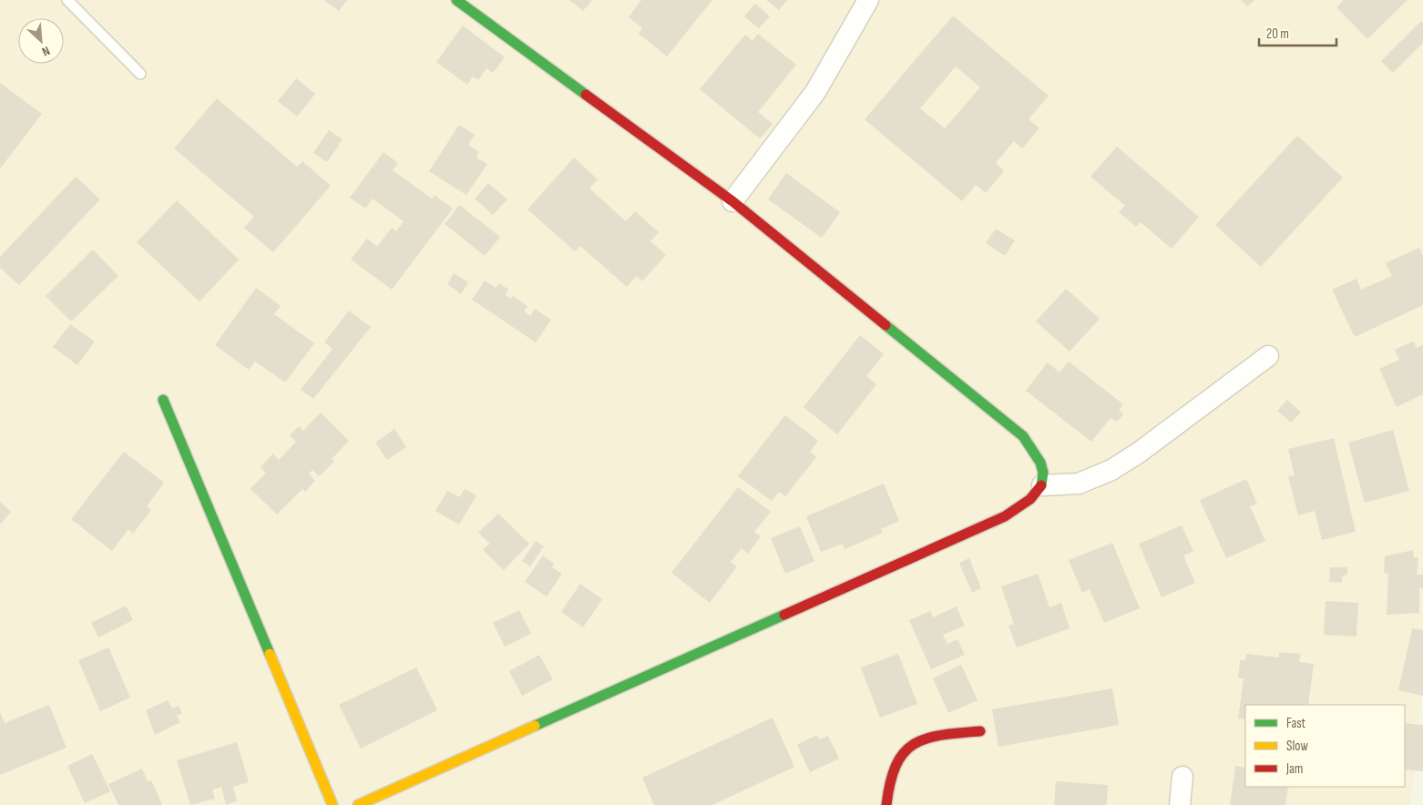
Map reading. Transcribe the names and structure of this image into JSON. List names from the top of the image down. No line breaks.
{"legend":["Fast","Slow","Jam"],"scale_bar":"20 m","north":"bottom right"}
